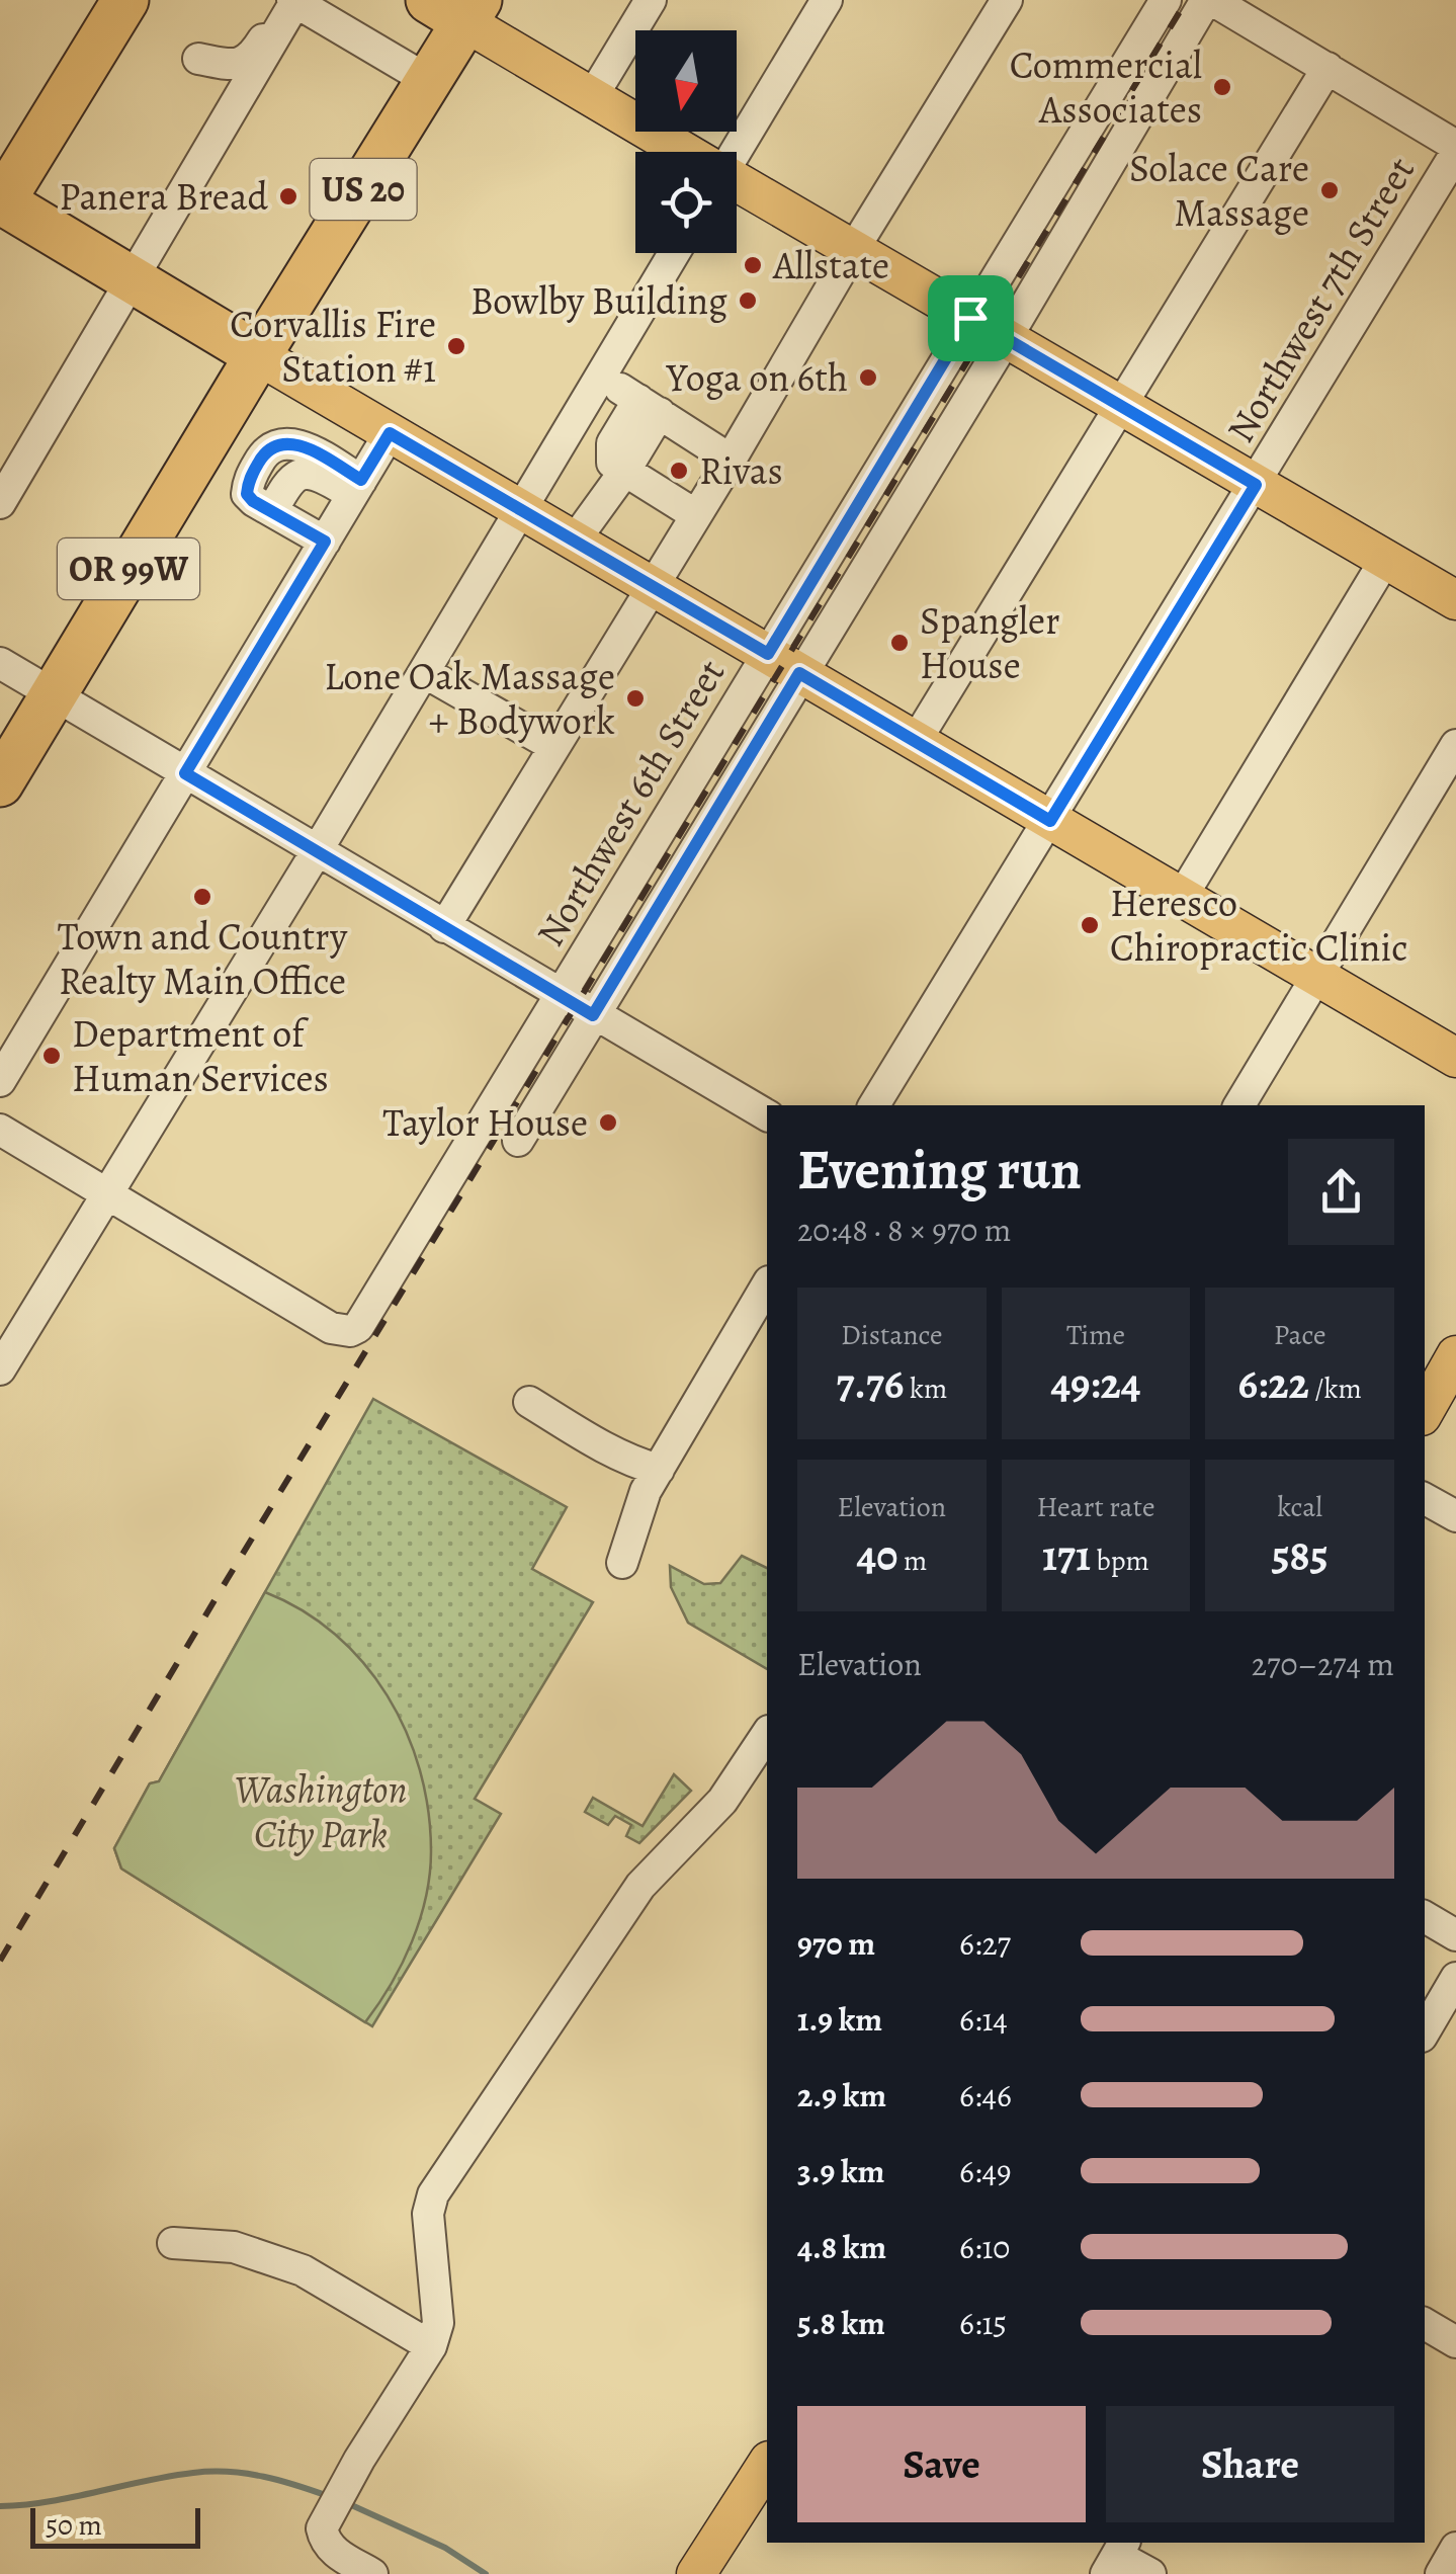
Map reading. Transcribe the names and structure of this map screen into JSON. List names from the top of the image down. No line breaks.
{"streets":{"highway":["US 20","OR 99W"],"street":["Northwest 7th Street","Northwest 6th Street"]},"crossings":[["US 20","OR 99W"]],"parks":["Washington City Park"],"places":["Commercial Associates","Solace Care Massage","Panera Bread","Allstate","Bowlby Building","Corvallis Fire Station #1","Yoga on 6th","Rivas","Spangler House","Lone Oak Massage + Bodywork","Town and Country Realty Main Office","Heresco Chiropractic Clinic","Department of Human Services","Taylor House"],"scale_bar":"50 m","north":"bottom","page":{"heading":["Evening run","20:48 · 8 × 970 m"],"stats":[["Distance","7.76 km"],["Time","49:24"],["Pace","6:22 /km"],["Elevation","40 m"],["Heart rate","171 bpm"],["kcal","585"]],"chart":["Elevation","270–274 m"],"list":[{"name":"970 m","note":"6:27"},{"name":"1.9 km","note":"6:14"},{"name":"2.9 km","note":"6:46"},{"name":"3.9 km","note":"6:49"},{"name":"4.8 km","note":"6:10"},{"name":"5.8 km","note":"6:15"}],"buttons":["Save","Share"],"scale":"50 m"}}
